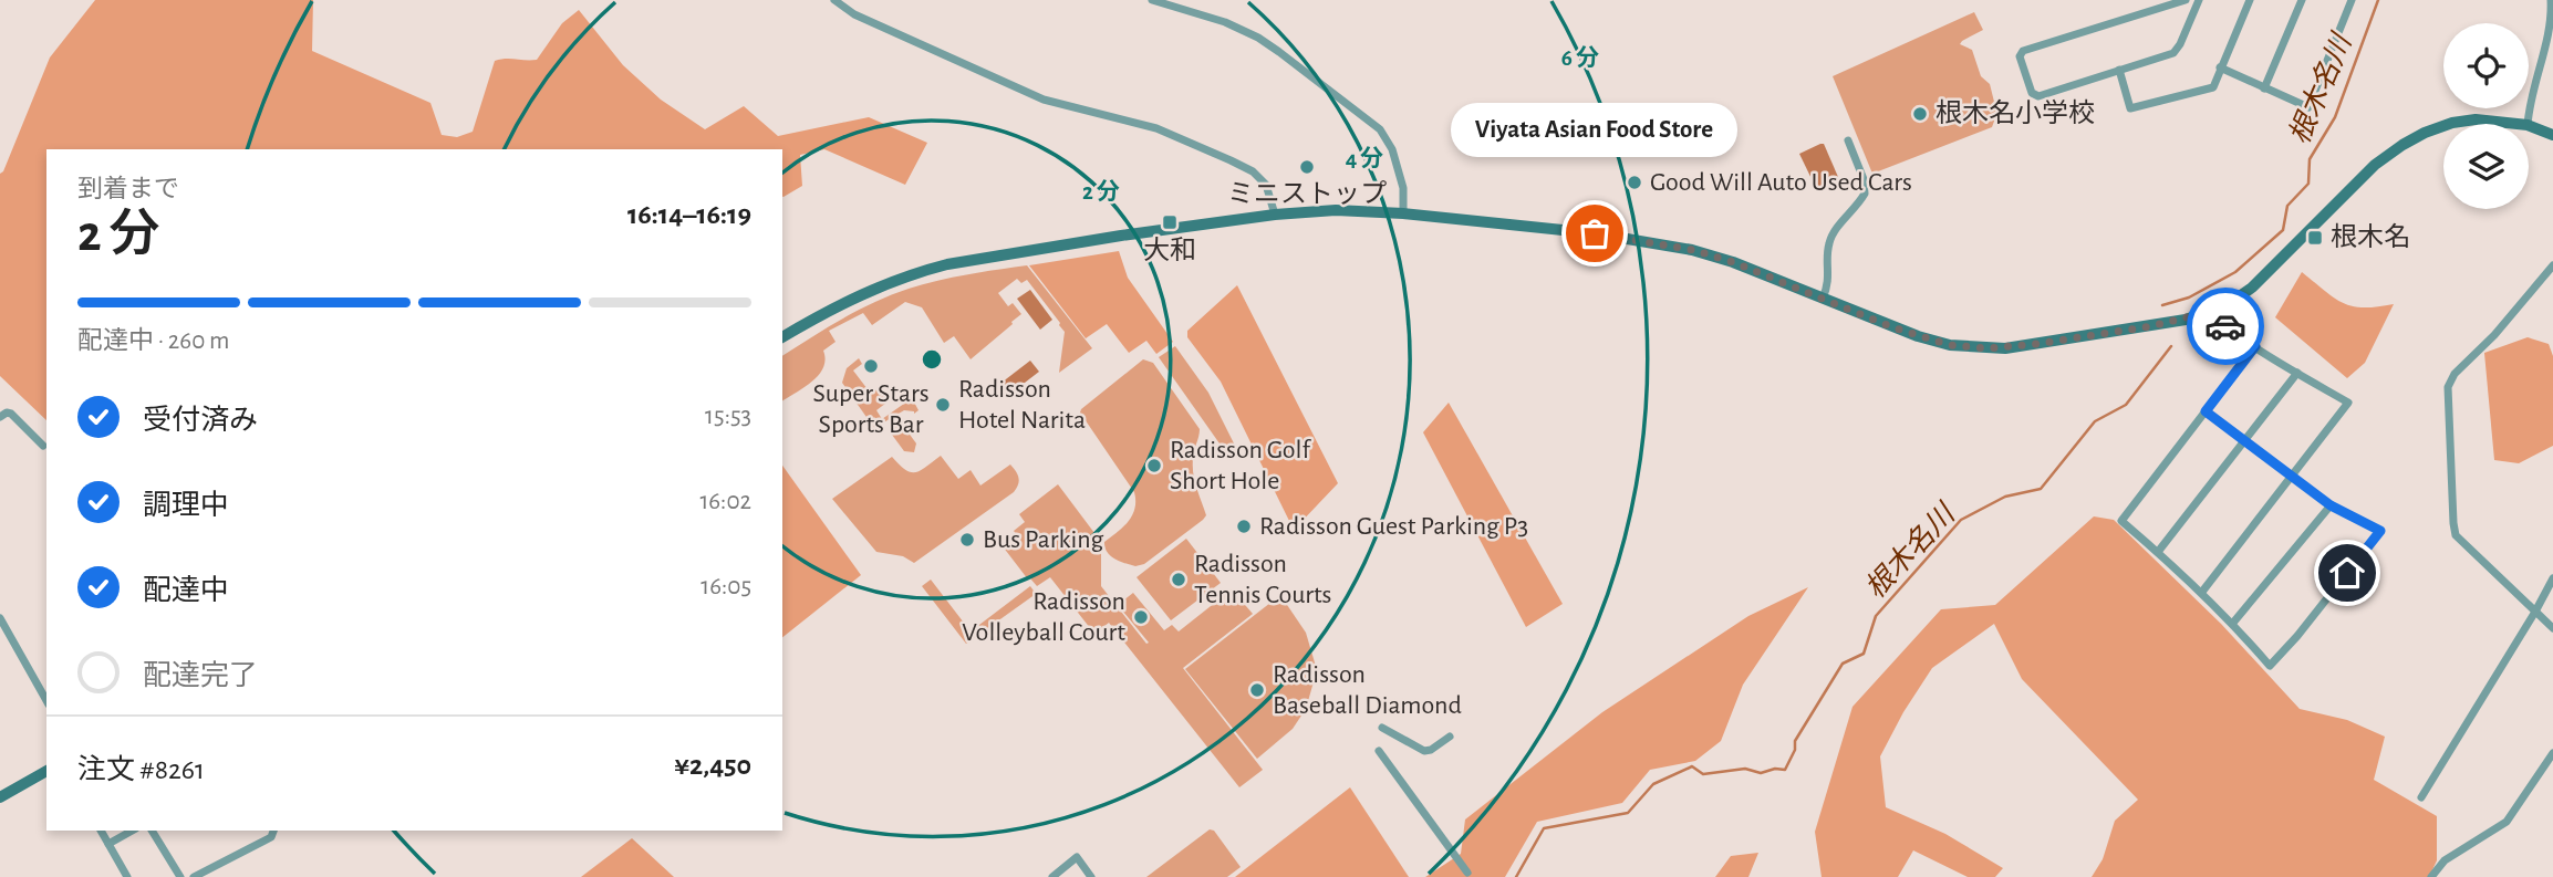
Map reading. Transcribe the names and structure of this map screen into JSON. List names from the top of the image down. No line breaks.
{"water":["根木名川"],"places":{"other":["根木名小学校","ミニストップ","Good Will Auto Used Cars","Viyata Asian Food Store","Super Stars Sports Bar","Radisson Hotel Narita","Radisson Golf Short Hole","Radisson Guest Parking P3","Bus Parking","Radisson Tennis Courts","Radisson Volleyball Court","Radisson Baseball Diamond"],"transit":["大和","根木名"]},"page":{"bubble":"Viyata Asian Food Store","heading":["2 分","到着まで","16:14–16:19"],"panel":["注文 #8261","¥2,450"],"bar":"配達中 · 260 m","list":[["受付済み","15:53"],["調理中","16:02"],["配達中","16:05"],"配達完了"]},"rings":["6 分","4 分","2 分"]}
